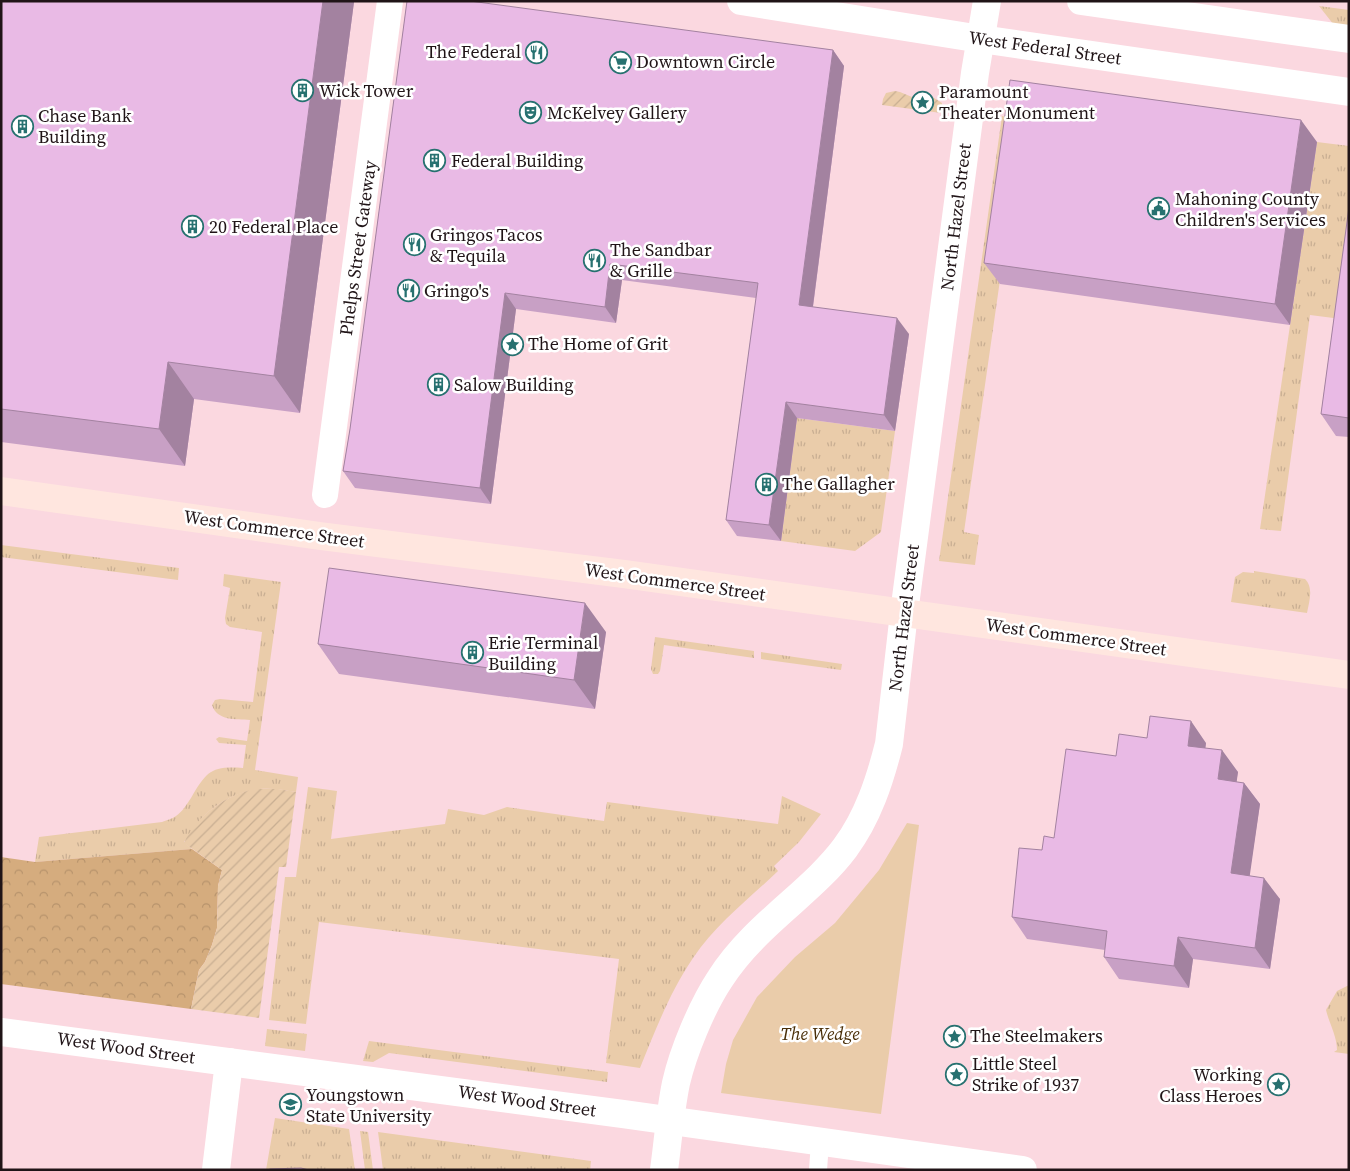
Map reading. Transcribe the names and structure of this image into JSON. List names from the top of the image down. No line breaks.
{"streets":{"main road":["West Commerce Street"],"street":["West Federal Street","North Hazel Street","Phelps Street Gateway","West Wood Street"]},"crossings":[["West Federal Street","North Hazel Street"],["North Hazel Street","West Commerce Street"],["North Hazel Street","West Wood Street"]],"parks":["The Wedge"],"places":{"restaurant":["The Federal","Gringos Tacos & Tequila","The Sandbar & Grille","Gringo's"],"supermarket":["Downtown Circle"],"building":["Wick Tower","Chase Bank Building","Federal Building","20 Federal Place","Salow Building","The Gallagher","Erie Terminal Building"],"place":["Paramount Theater Monument","The Home of Grit","The Steelmakers","Little Steel Strike of 1937","Working Class Heroes"],"theatre":["McKelvey Gallery"],"public building":["Mahoning County Children's Services"],"school or university":["Youngstown State University"]}}
